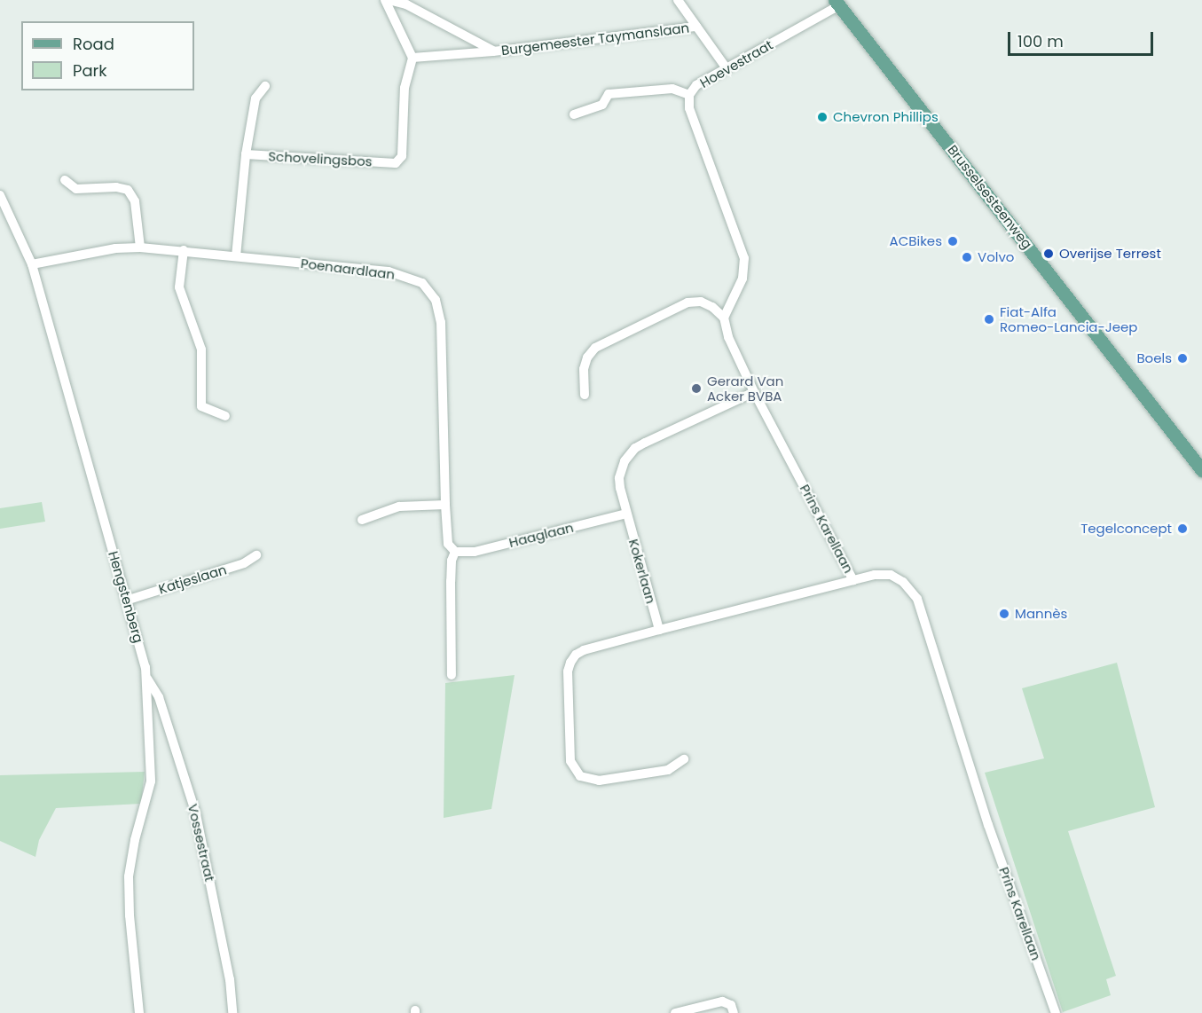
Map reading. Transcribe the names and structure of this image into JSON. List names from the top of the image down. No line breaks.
{"streets":{"main road":["Brusselsesteenweg"],"street":["Burgemeester Taymanslaan","Hoevestraat","Schovelingsbos","Poenaardlaan","Prins Karellaan","Haaglaan","Kokerlaan","Katjeslaan","Hengstenberg","Vossestraat"]},"crossings":[["Burgemeester Taymanslaan","Schovelingsbos"],["Hoevestraat","Brusselsesteenweg"],["Poenaardlaan","Haaglaan"],["Poenaardlaan","Hengstenberg"],["Prins Karellaan","Kokerlaan"],["Haaglaan","Kokerlaan"],["Katjeslaan","Hengstenberg"],["Hengstenberg","Vossestraat"]],"places":["Chevron Phillips","ACBikes","Overijse Terrest","Volvo","Fiat-Alfa Romeo-Lancia-Jeep","Boels","Gerard Van Acker BVBA","Tegelconcept","Mannès"],"legend":["Road","Park"],"scale_bar":"100 m"}
